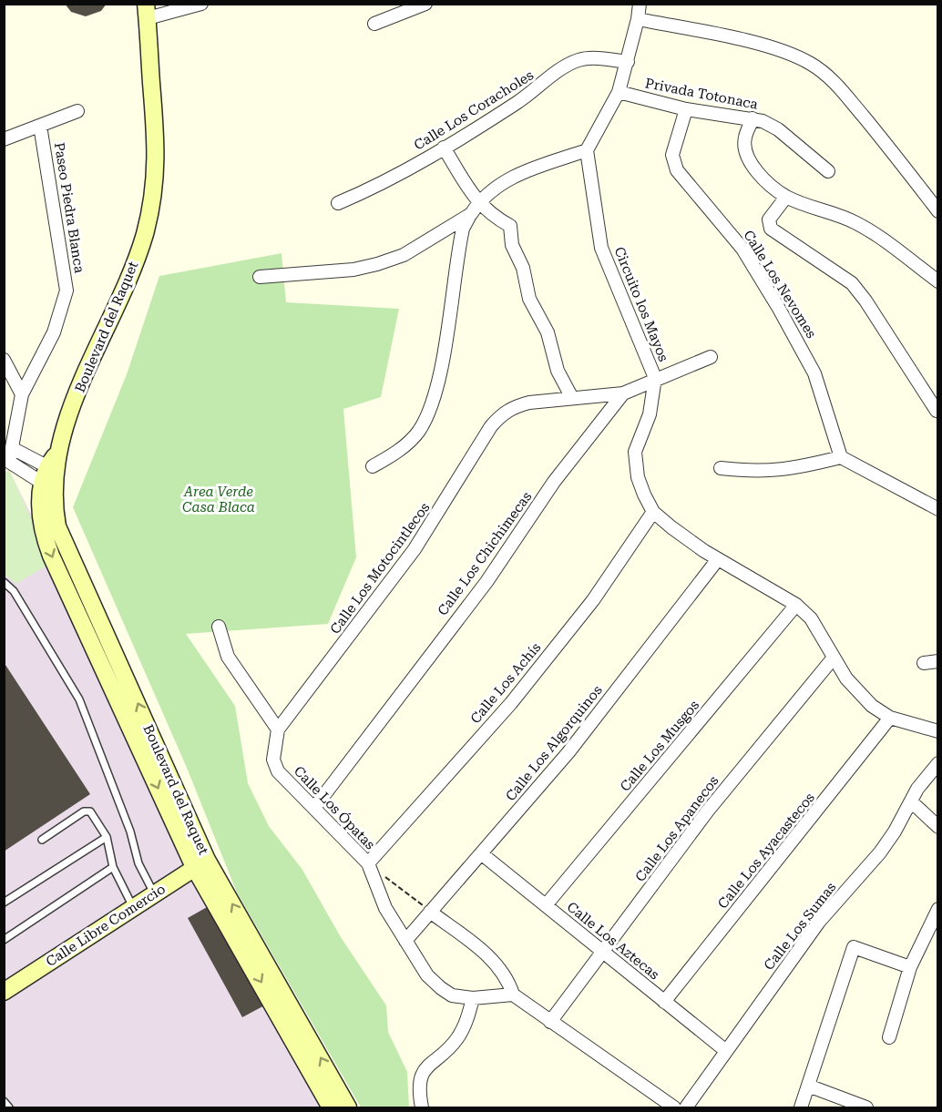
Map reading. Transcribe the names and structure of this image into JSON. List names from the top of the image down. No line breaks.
{"streets":{"street":["Privada Totonaca","Calle Los Coracholes","Paseo Piedra Blanca","Calle Los Nevomes","Circuito los Mayos","Boulevard del Raquet","Calle Los Chichimecas","Calle Los Motocintlecos","Calle Los Achís","Calle Los Algorquinos","Calle Los Musgos","Calle Los Ópatas","Calle Los Apanecos","Calle Los Ayacastecos","Calle Libre Comercio","Calle Los Sumas","Calle Los Aztecas"]},"crossings":[["Privada Totonaca","Calle Los Nevomes"],["Circuito los Mayos","Calle Los Chichimecas"],["Circuito los Mayos","Calle Los Achís"],["Circuito los Mayos","Calle Los Algorquinos"],["Circuito los Mayos","Calle Los Musgos"],["Circuito los Mayos","Calle Los Apanecos"],["Circuito los Mayos","Calle Los Ayacastecos"],["Boulevard del Raquet","Calle Libre Comercio"],["Calle Los Chichimecas","Calle Los Motocintlecos"],["Calle Los Chichimecas","Calle Los Ópatas"],["Calle Los Motocintlecos","Calle Los Ópatas"],["Calle Los Achís","Calle Los Ópatas"],["Calle Los Algorquinos","Calle Los Ópatas"],["Calle Los Algorquinos","Calle Los Aztecas"],["Calle Los Musgos","Calle Los Aztecas"],["Calle Los Apanecos","Calle Los Aztecas"],["Calle Los Ayacastecos","Calle Los Aztecas"],["Calle Los Sumas","Calle Los Aztecas"]],"parks":["Area Verde Casa Blaca"]}
